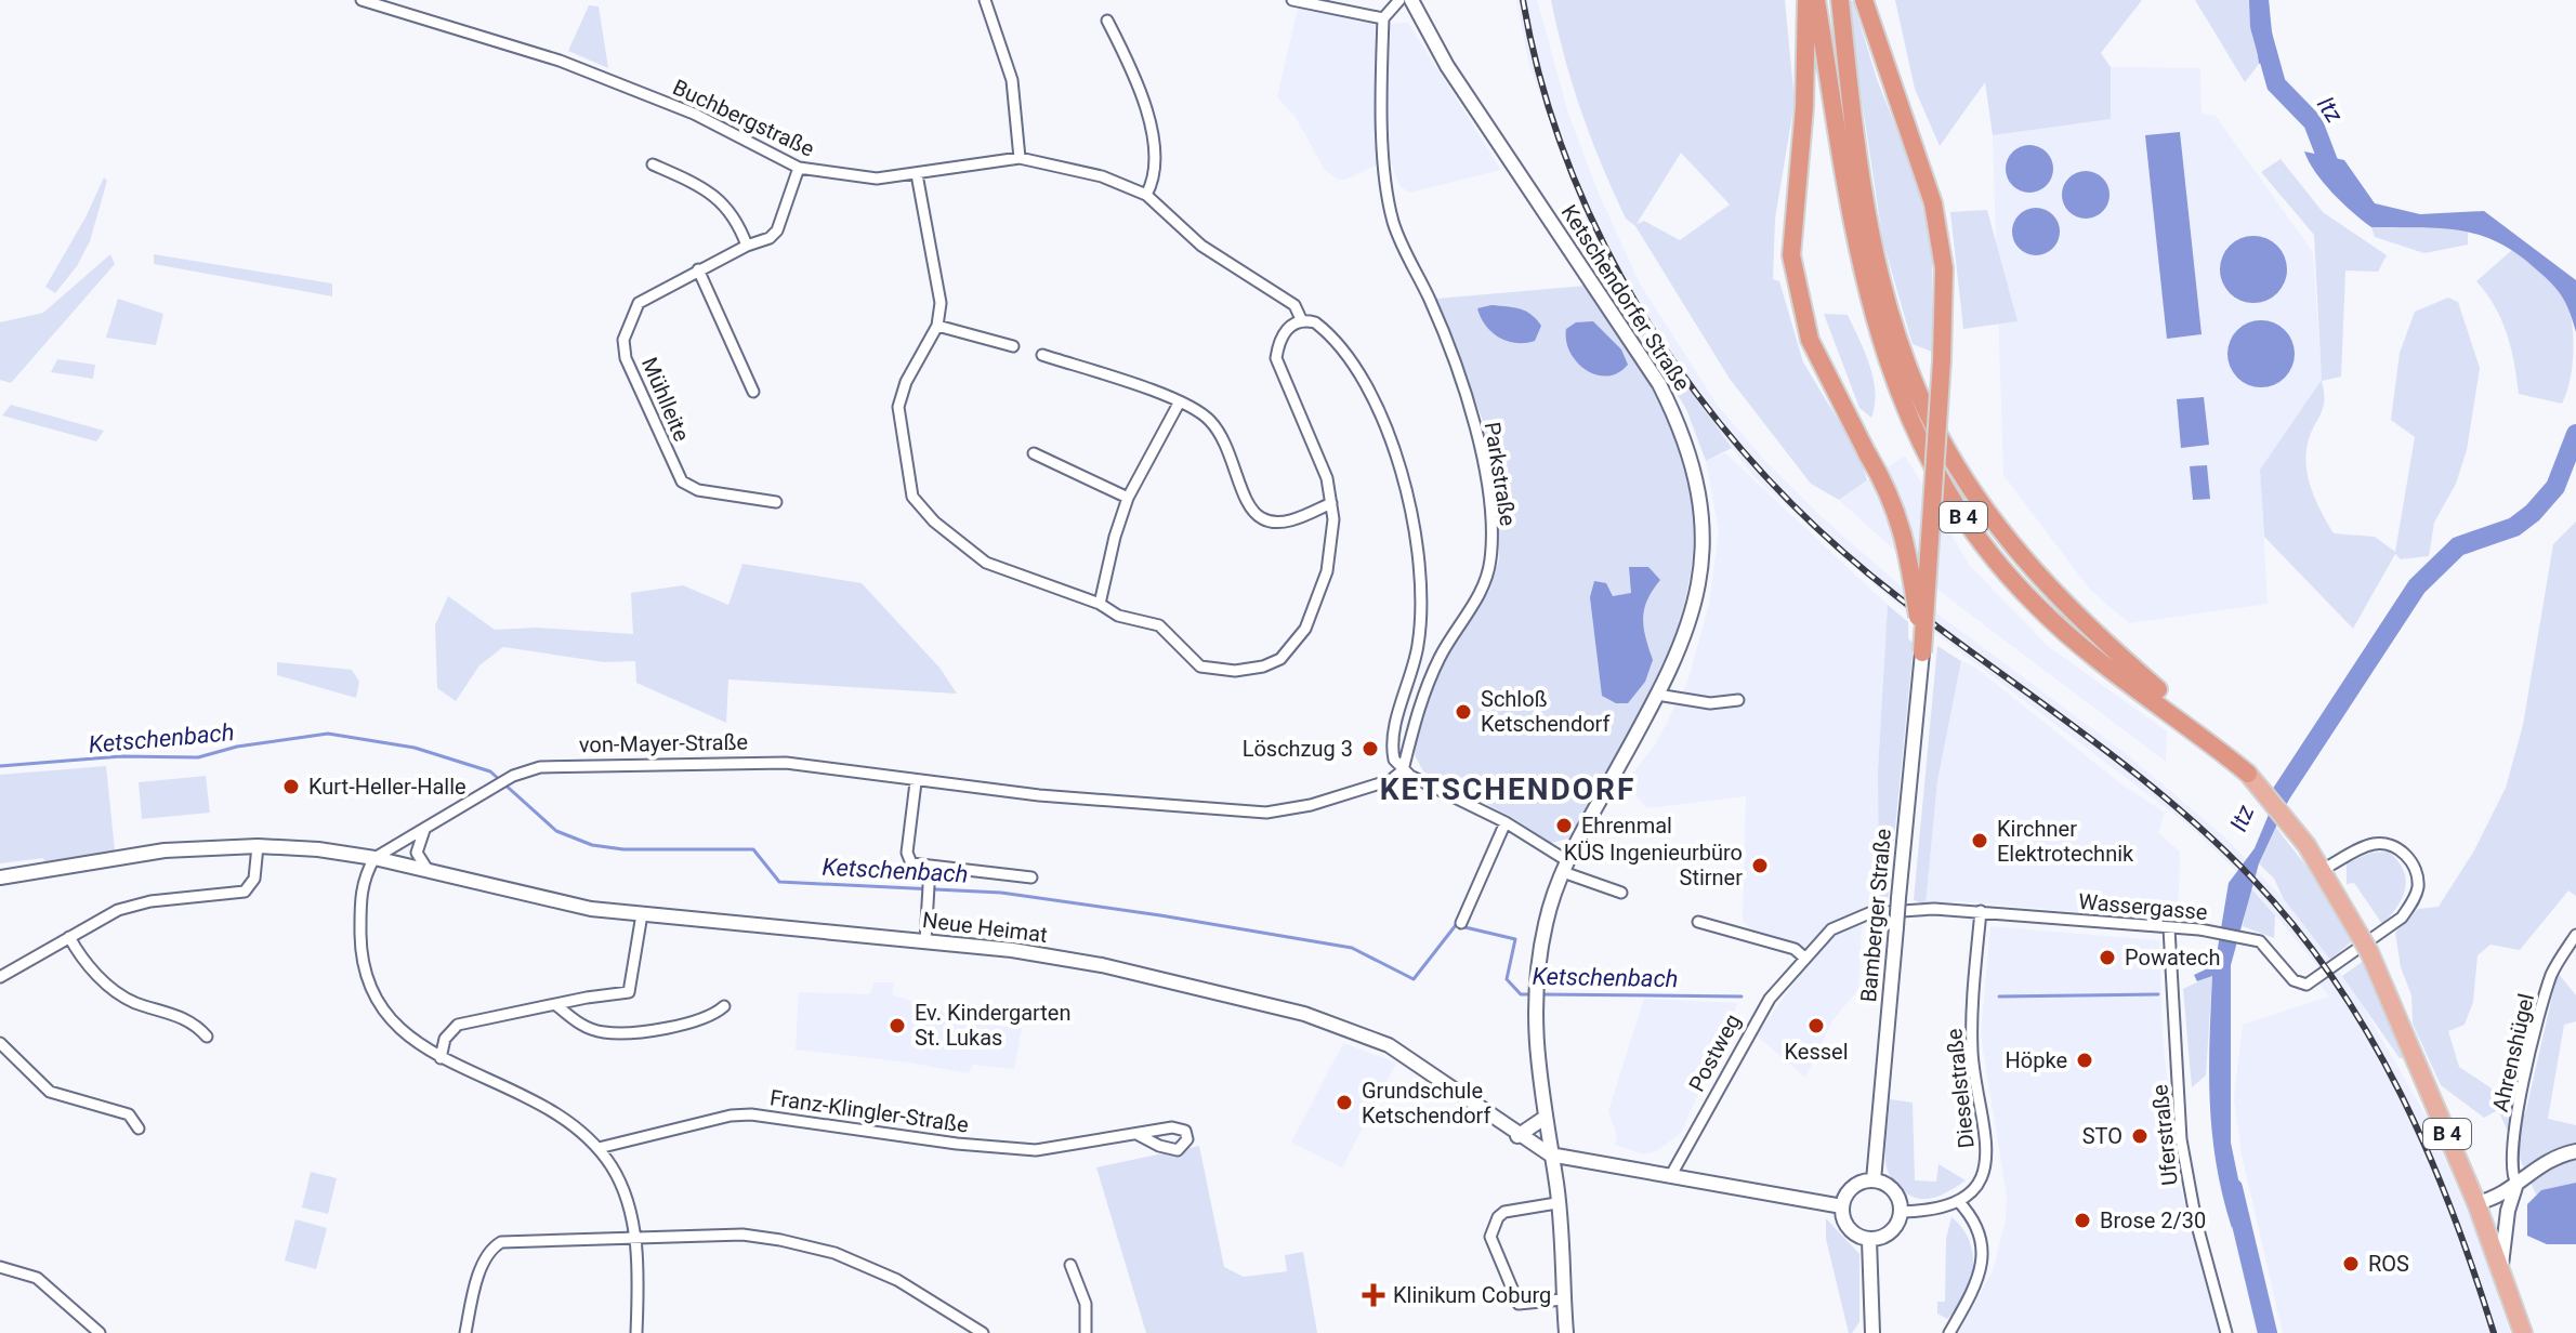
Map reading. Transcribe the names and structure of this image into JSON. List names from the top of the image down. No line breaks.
{"streets":{"highway":["B 4"],"street":["Buchbergstraße","Ketschendorfer Straße","Mühlleite","Parkstraße","von-Mayer-Straße","Wassergasse","Bamberger Straße","Neue Heimat","Postweg","Ahrenshügel","Dieselstraße","Franz-Klingler-Straße","Uferstraße"]},"crossings":[["Buchbergstraße","Mühlleite"],["Buchbergstraße","Parkstraße"],["Buchbergstraße","von-Mayer-Straße"],["Ketschendorfer Straße","Neue Heimat"],["Parkstraße","von-Mayer-Straße"],["B 4","Wassergasse"],["von-Mayer-Straße","Neue Heimat"],["Wassergasse","Postweg"],["Wassergasse","Dieselstraße"],["Wassergasse","Uferstraße"]],"districts":["KETSCHENDORF"],"water":["Itz","Ketschenbach"],"places":{"other":["Schloß Ketschendorf","Löschzug 3","Kurt-Heller-Halle","Ehrenmal","Kirchner Elektrotechnik","KÜS Ingenieurbüro Stirner","Powatech","Ev. Kindergarten St. Lukas","Kessel","Höpke","Grundschule Ketschendorf","STO","Brose 2/30","ROS"],"health":["Klinikum Coburg"]}}
